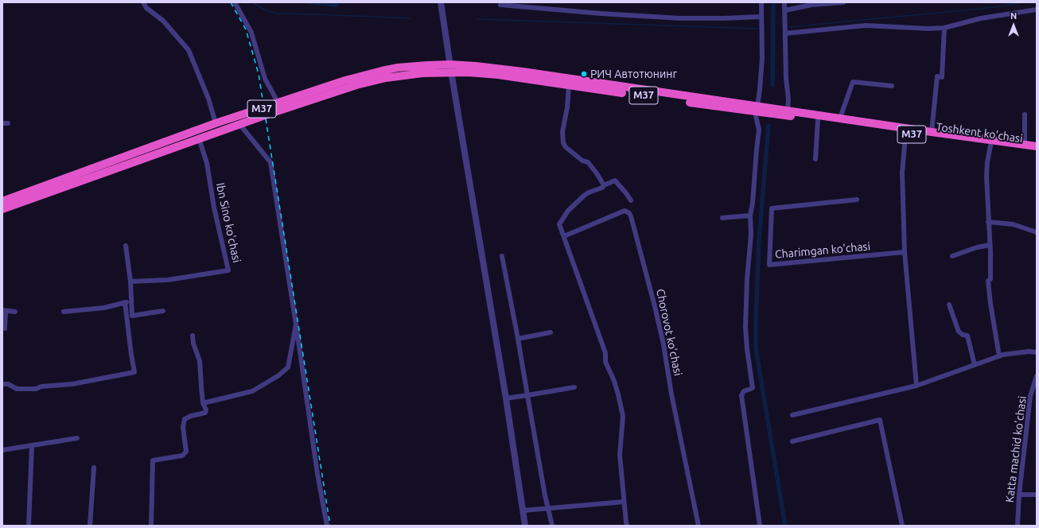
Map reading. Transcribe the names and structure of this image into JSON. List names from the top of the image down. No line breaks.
{"streets":{"highway":["M37","Toshkent ko'chasi"],"street":["Ibn Sino ko'chasi","Charimgan ko'chasi","Chorovot ko'chasi","Katta machid ko'chasi"]},"crossings":[["M37","Toshkent ko'chasi"],["M37","Ibn Sino ko'chasi"]],"places":["РИЧ Автотюнинг"],"north":"top"}
